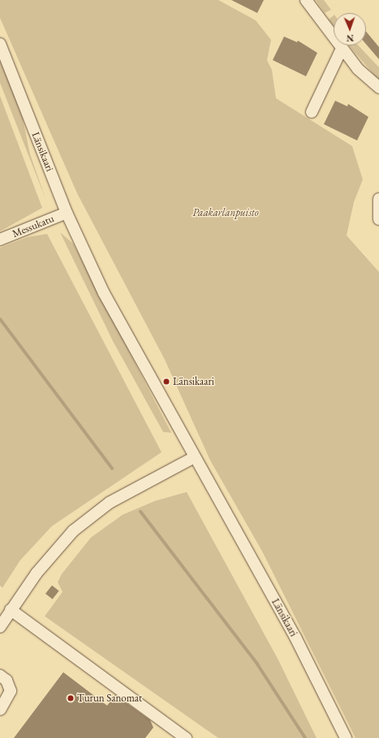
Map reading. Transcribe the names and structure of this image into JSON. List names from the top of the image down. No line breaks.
{"streets":{"street":["Länsikaari","Messukatu"]},"crossings":[["Länsikaari","Messukatu"]],"parks":["Paakarlanpuisto"],"places":["Länsikaari","Turun Sanomat"],"north":"bottom"}
